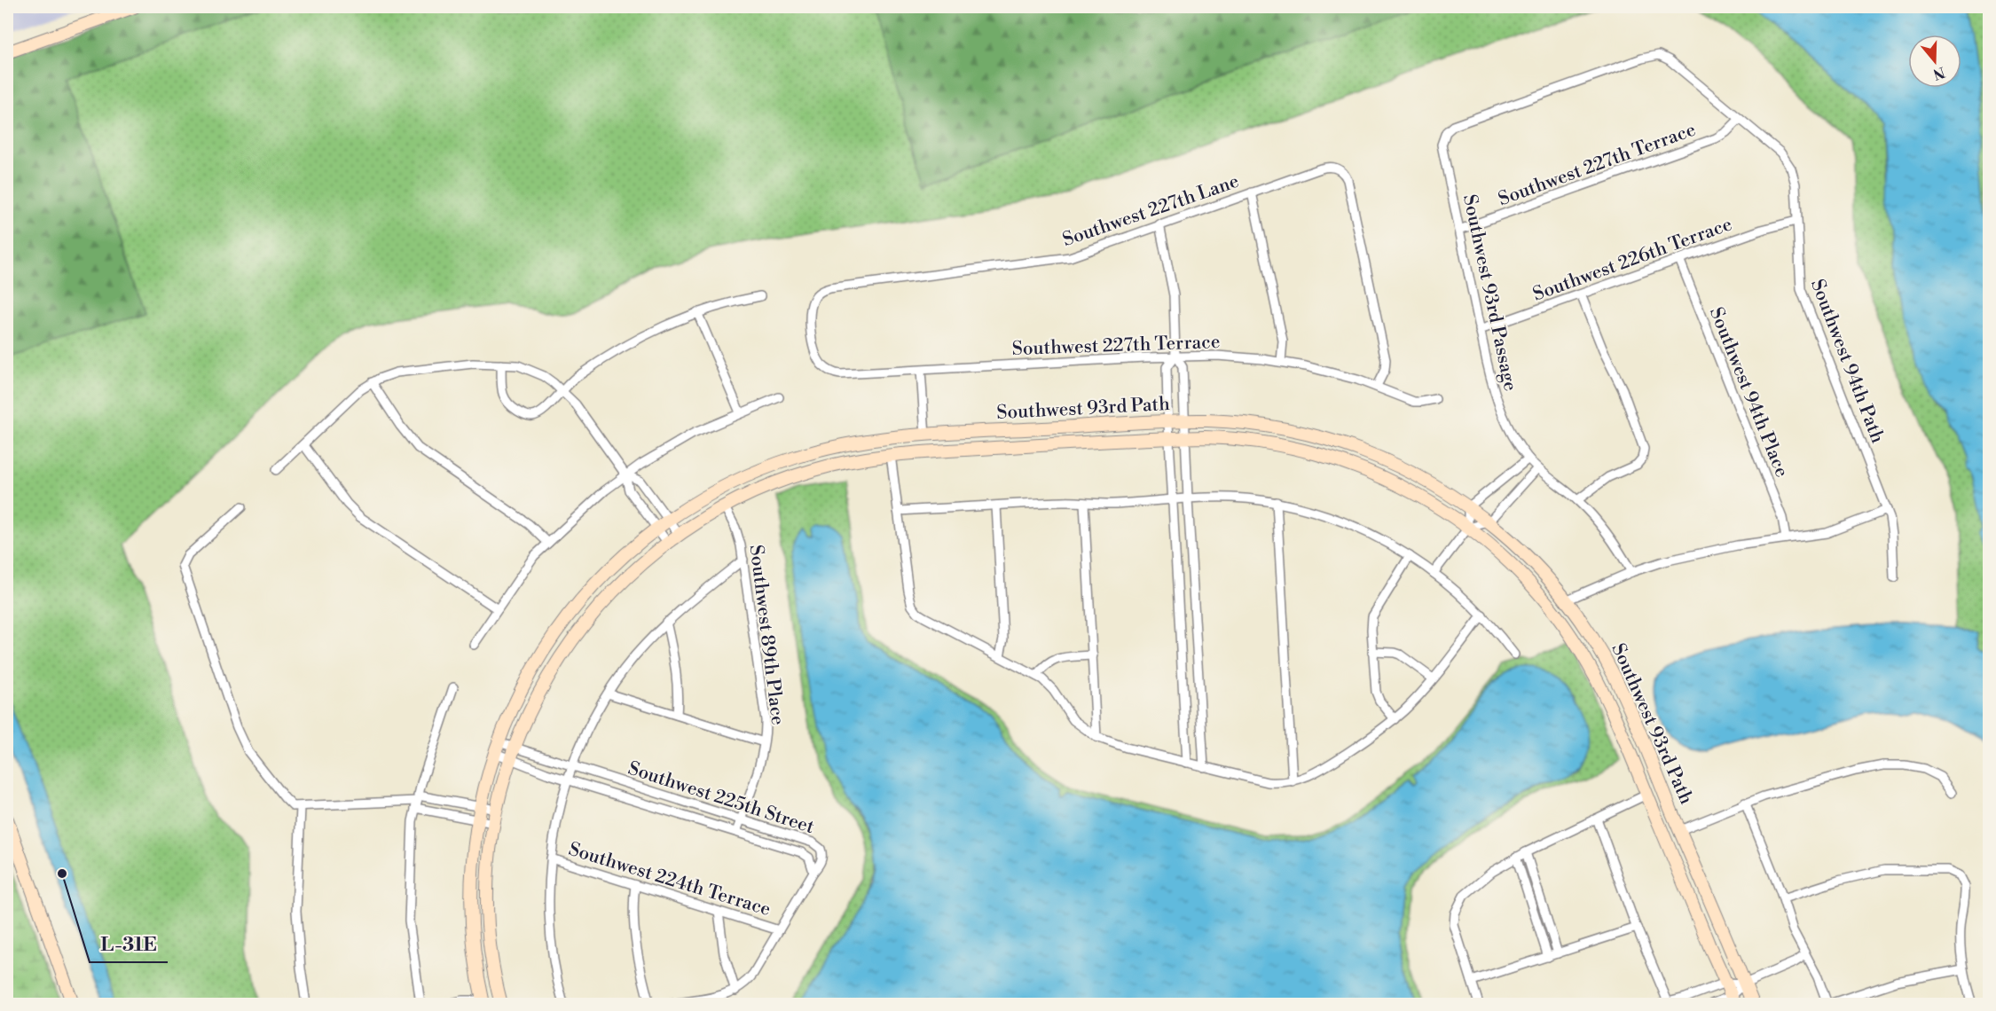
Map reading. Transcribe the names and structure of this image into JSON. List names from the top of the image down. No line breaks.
{"streets":{"street":["Southwest 227th Terrace","Southwest 227th Lane","Southwest 226th Terrace","Southwest 93rd Passage","Southwest 94th Path","Southwest 94th Place","Southwest 93rd Path","Southwest 89th Place","Southwest 225th Street","Southwest 224th Terrace"]},"crossings":[["Southwest 227th Terrace","Southwest 227th Lane"],["Southwest 227th Terrace","Southwest 93rd Passage"],["Southwest 227th Terrace","Southwest 94th Path"],["Southwest 226th Terrace","Southwest 93rd Passage"],["Southwest 226th Terrace","Southwest 94th Path"],["Southwest 226th Terrace","Southwest 94th Place"],["Southwest 93rd Passage","Southwest 94th Path"],["Southwest 93rd Path","Southwest 89th Place"],["Southwest 93rd Path","Southwest 225th Street"],["Southwest 89th Place","Southwest 225th Street"]],"places":["L-31E"],"north":"bottom"}
